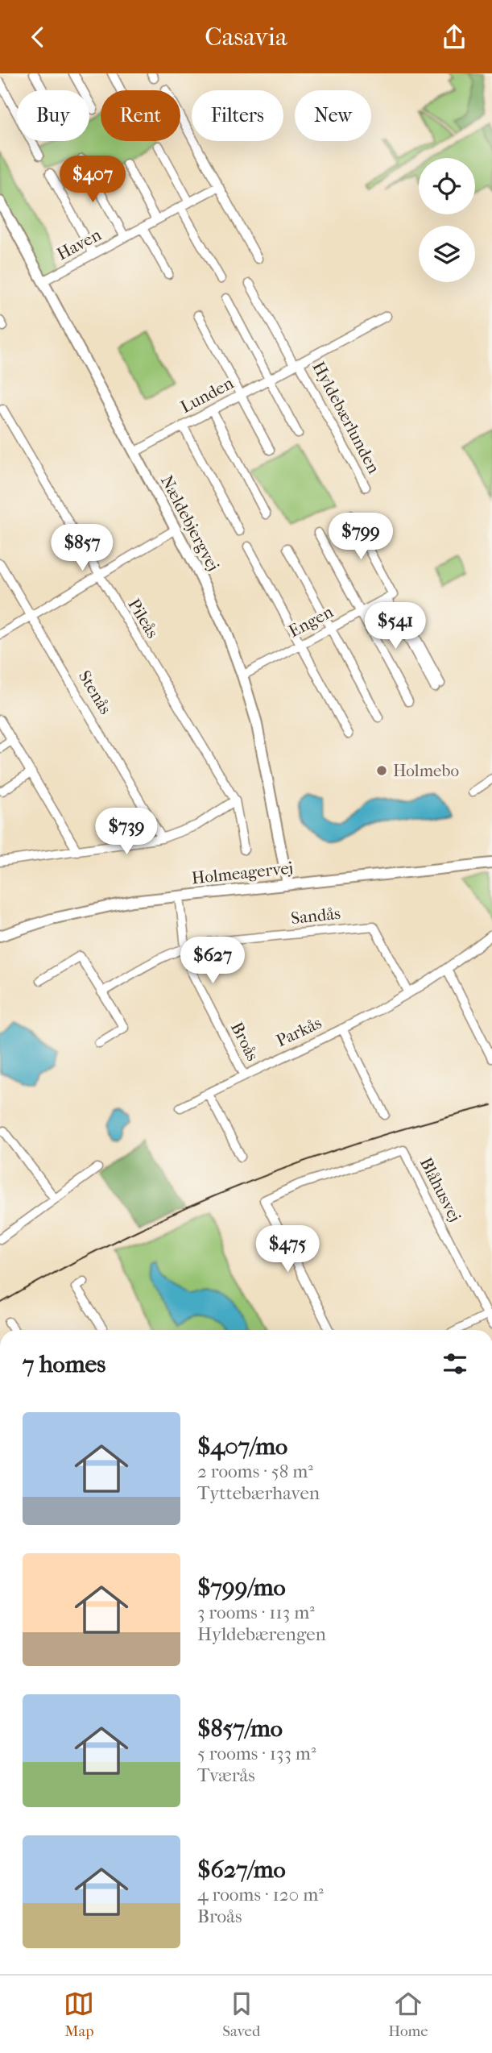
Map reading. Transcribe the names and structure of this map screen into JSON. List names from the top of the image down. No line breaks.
{"streets":{"street":["Haven","Lunden","Hyldebærlunden","Nældebjergvej","Pileås","Engen","Stenås","Holmeagervej","Sandås","Parkås","Broås","Blåhusvej"]},"crossings":[["Haven","Nældebjergvej"],["Lunden","Hyldebærlunden"],["Lunden","Nældebjergvej"],["Nældebjergvej","Engen"],["Nældebjergvej","Holmeagervej"],["Holmeagervej","Broås"],["Sandås","Parkås"],["Sandås","Broås"],["Parkås","Broås"]],"places":["Holmebo"],"page":{"header":"Casavia","chip":["Buy","Rent","Filters","New"],"price":["$407","$799","$857","$541","$739","$627","$475"],"heading":"7 homes","list":[{"name":"$407/mo","note":"2 rooms · 58 m² · Tyttebærhaven"},{"name":"$799/mo","note":"3 rooms · 113 m² · Hyldebærengen"},{"name":"$857/mo","note":"5 rooms · 133 m² · Tværås"},{"name":"$627/mo","note":"4 rooms · 120 m² · Broås"}],"tabs":["Map","Saved","Home"]}}
